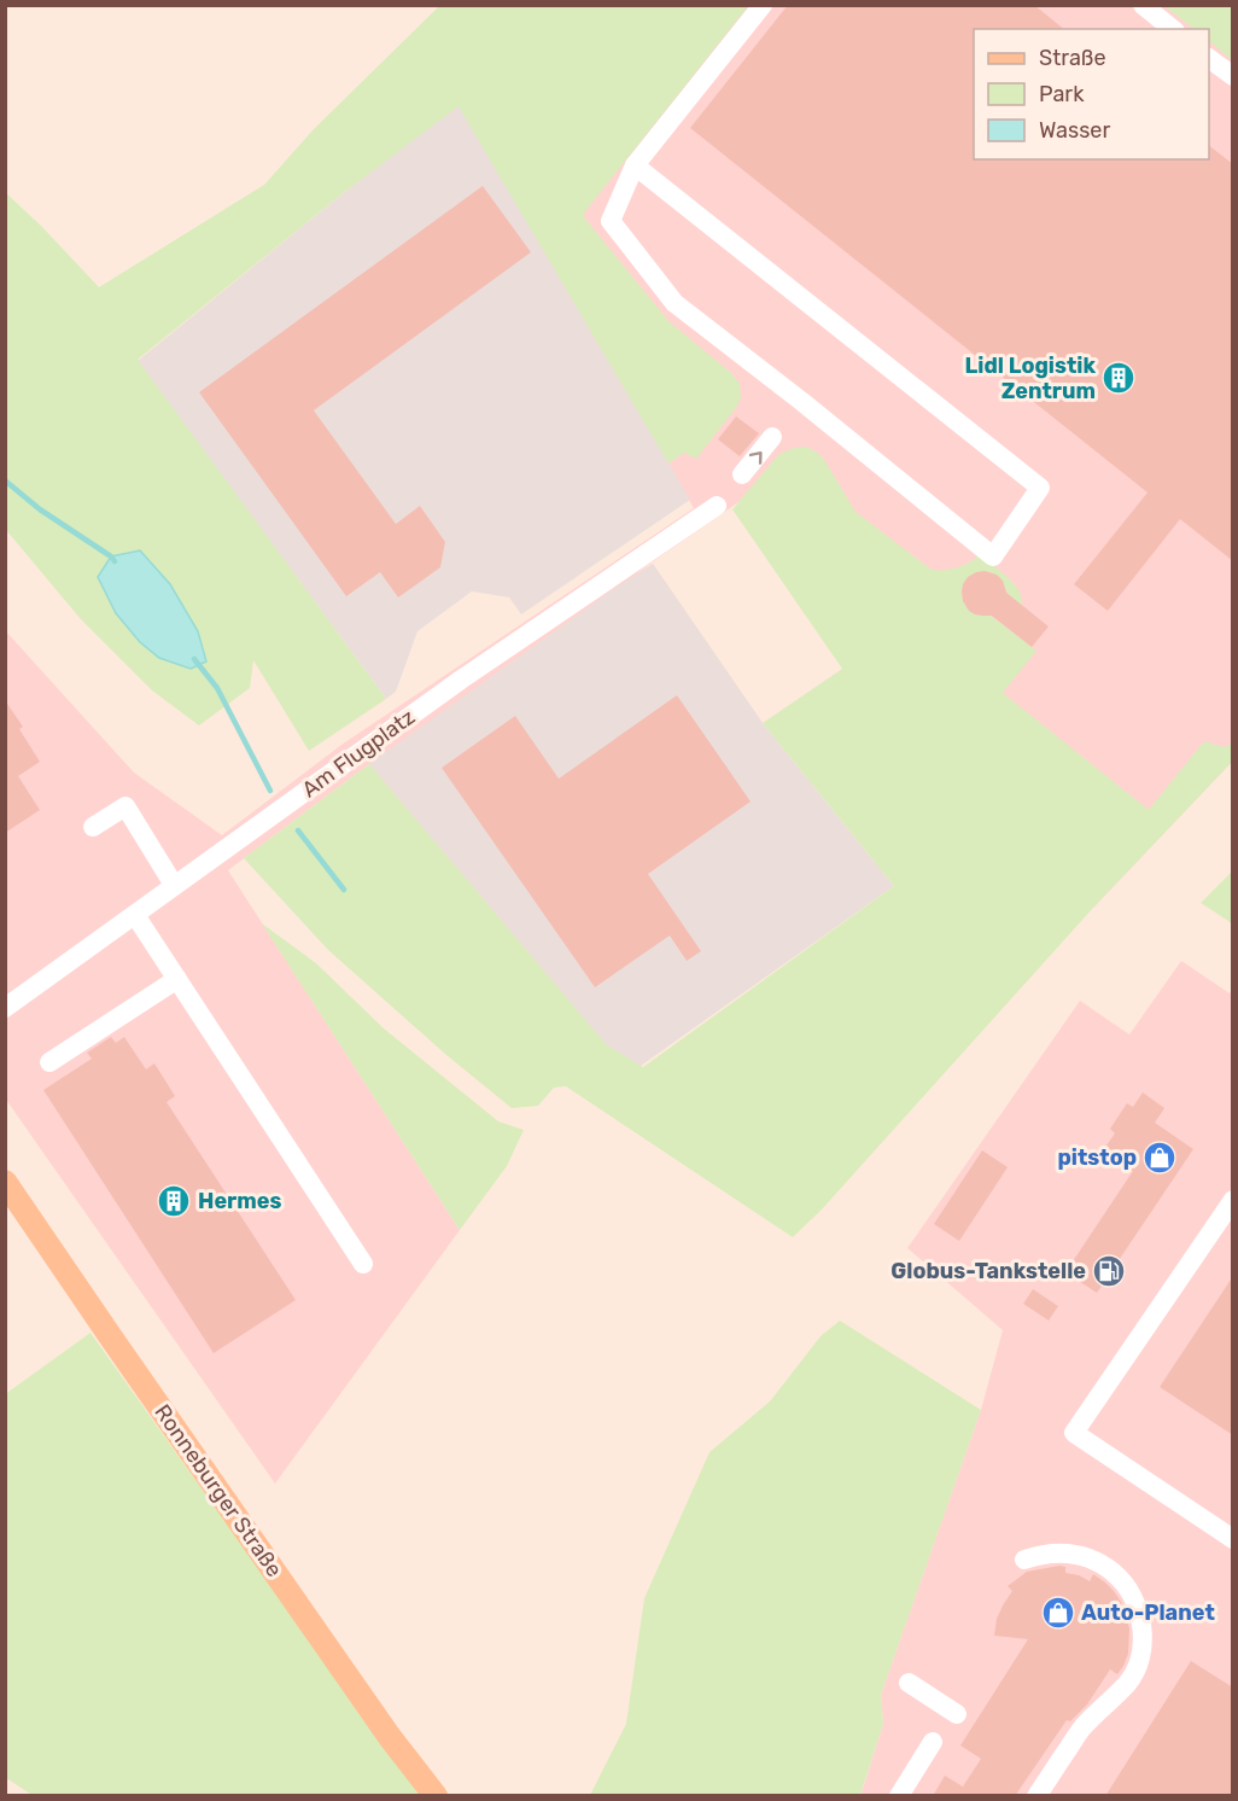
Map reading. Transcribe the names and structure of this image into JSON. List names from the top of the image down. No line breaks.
{"streets":{"main road":["Ronneburger Straße"],"street":["Am Flugplatz"]},"places":{"building":["Lidl Logistik Zentrum","Hermes"],"shop":["pitstop","Auto-Planet"],"fuel station":["Globus-Tankstelle"]},"legend":["Straße","Park","Wasser"]}
